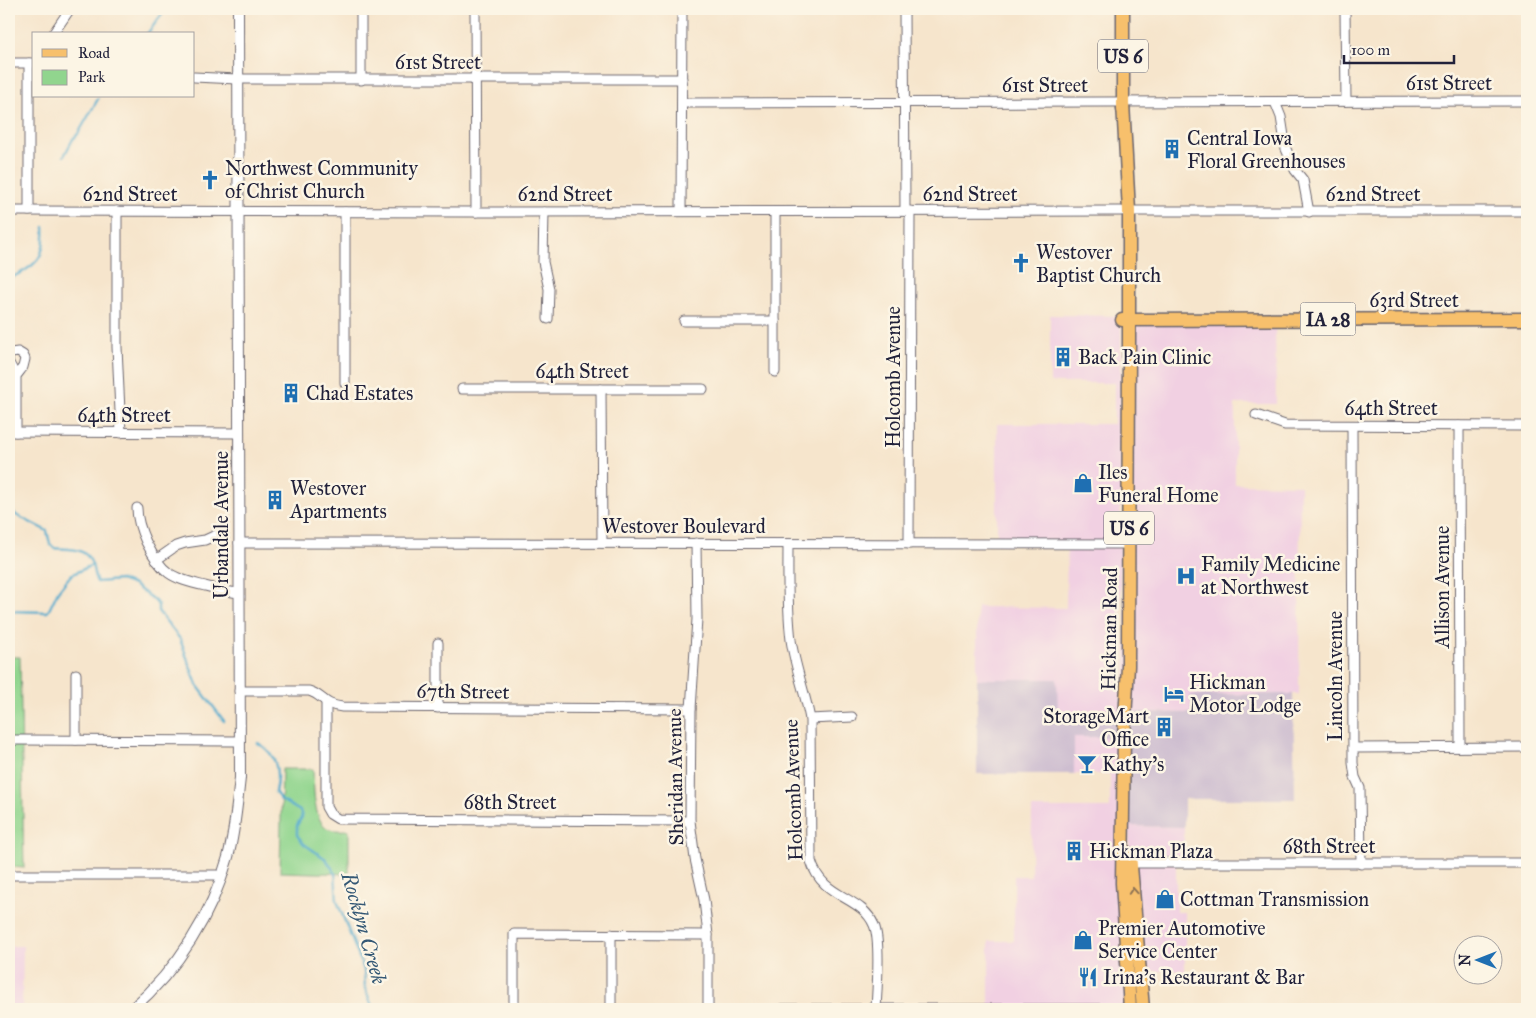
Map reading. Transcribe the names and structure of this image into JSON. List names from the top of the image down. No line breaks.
{"streets":{"main road":["US 6","63rd Street","IA 28","Hickman Road"],"street":["61st Street","62nd Street","64th Street","Holcomb Avenue","Urbandale Avenue","Westover Boulevard","Allison Avenue","Lincoln Avenue","67th Street","Sheridan Avenue","68th Street"]},"crossings":[["61st Street","Holcomb Avenue"],["61st Street","Urbandale Avenue"],["61st Street","Hickman Road"],["62nd Street","Holcomb Avenue"],["62nd Street","Urbandale Avenue"],["62nd Street","Hickman Road"],["63rd Street","Hickman Road"],["64th Street","Urbandale Avenue"],["64th Street","Allison Avenue"],["64th Street","Lincoln Avenue"],["Holcomb Avenue","Westover Boulevard"],["Urbandale Avenue","Westover Boulevard"],["Urbandale Avenue","67th Street"],["Westover Boulevard","Hickman Road"],["Westover Boulevard","Sheridan Avenue"],["Hickman Road","68th Street"],["Lincoln Avenue","68th Street"],["67th Street","Sheridan Avenue"],["67th Street","68th Street"],["Sheridan Avenue","68th Street"]],"water":["Rocklyn Creek"],"places":{"building":["Central Iowa Floral Greenhouses","Back Pain Clinic","Chad Estates","Westover Apartments","StorageMart Office","Hickman Plaza"],"church":["Northwest Community of Christ Church","Westover Baptist Church"],"shop":["Iles Funeral Home","Cottman Transmission","Premier Automotive Service Center"],"hospital":["Family Medicine at Northwest"],"hotel":["Hickman Motor Lodge"],"bar":["Kathy's"],"restaurant":["Irina's Restaurant & Bar"]},"legend":["Road","Park"],"scale_bar":"100 m","north":"left"}
